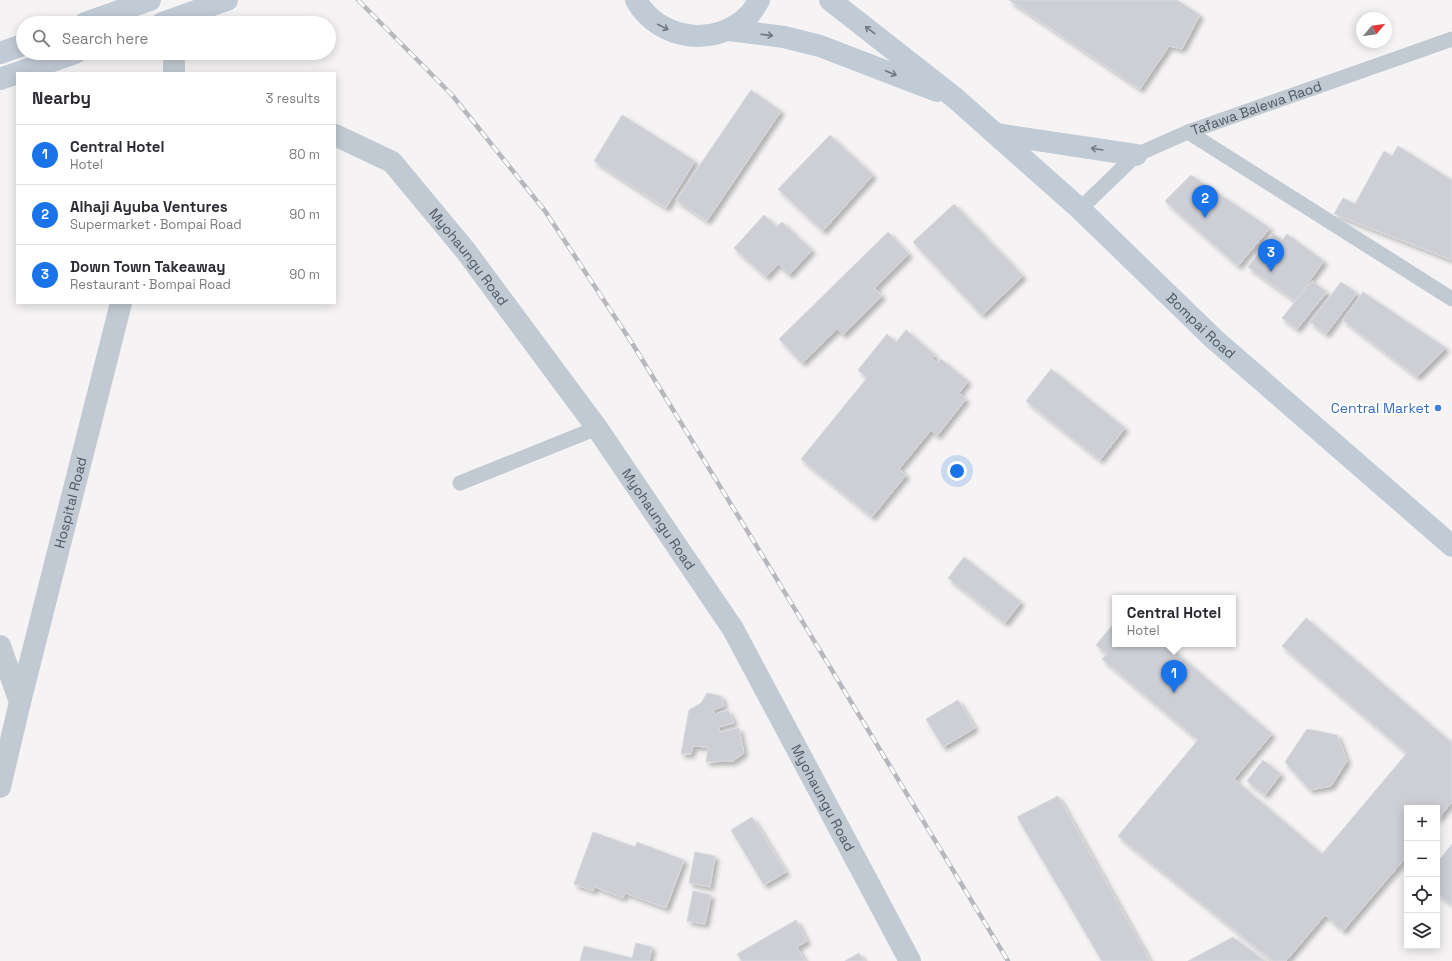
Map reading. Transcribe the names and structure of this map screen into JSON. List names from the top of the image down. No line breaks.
{"streets":{"main road":["Bompai Road"],"street":["Myohaungu Road","Hospital Road"],"lane":["Tafawa Balewa Raod"]},"crossings":[["Tafawa Balewa Raod","Bompai Road"]],"places":["Central Market"],"north":"top right","page":{"search":"Search here","heading":["Nearby","3 results"],"list":[{"mark":"1","name":"Central Hotel","note":"Hotel","value":"80 m"},{"mark":"2","name":"Alhaji Ayuba Ventures","note":"Supermarket · Bompai Road","value":"90 m"},{"mark":"3","name":"Down Town Takeaway","note":"Restaurant · Bompai Road","value":"90 m"}],"pins":["2","3","1"],"popup":["Central Hotel","Hotel"],"map_buttons":["+","−"]}}
